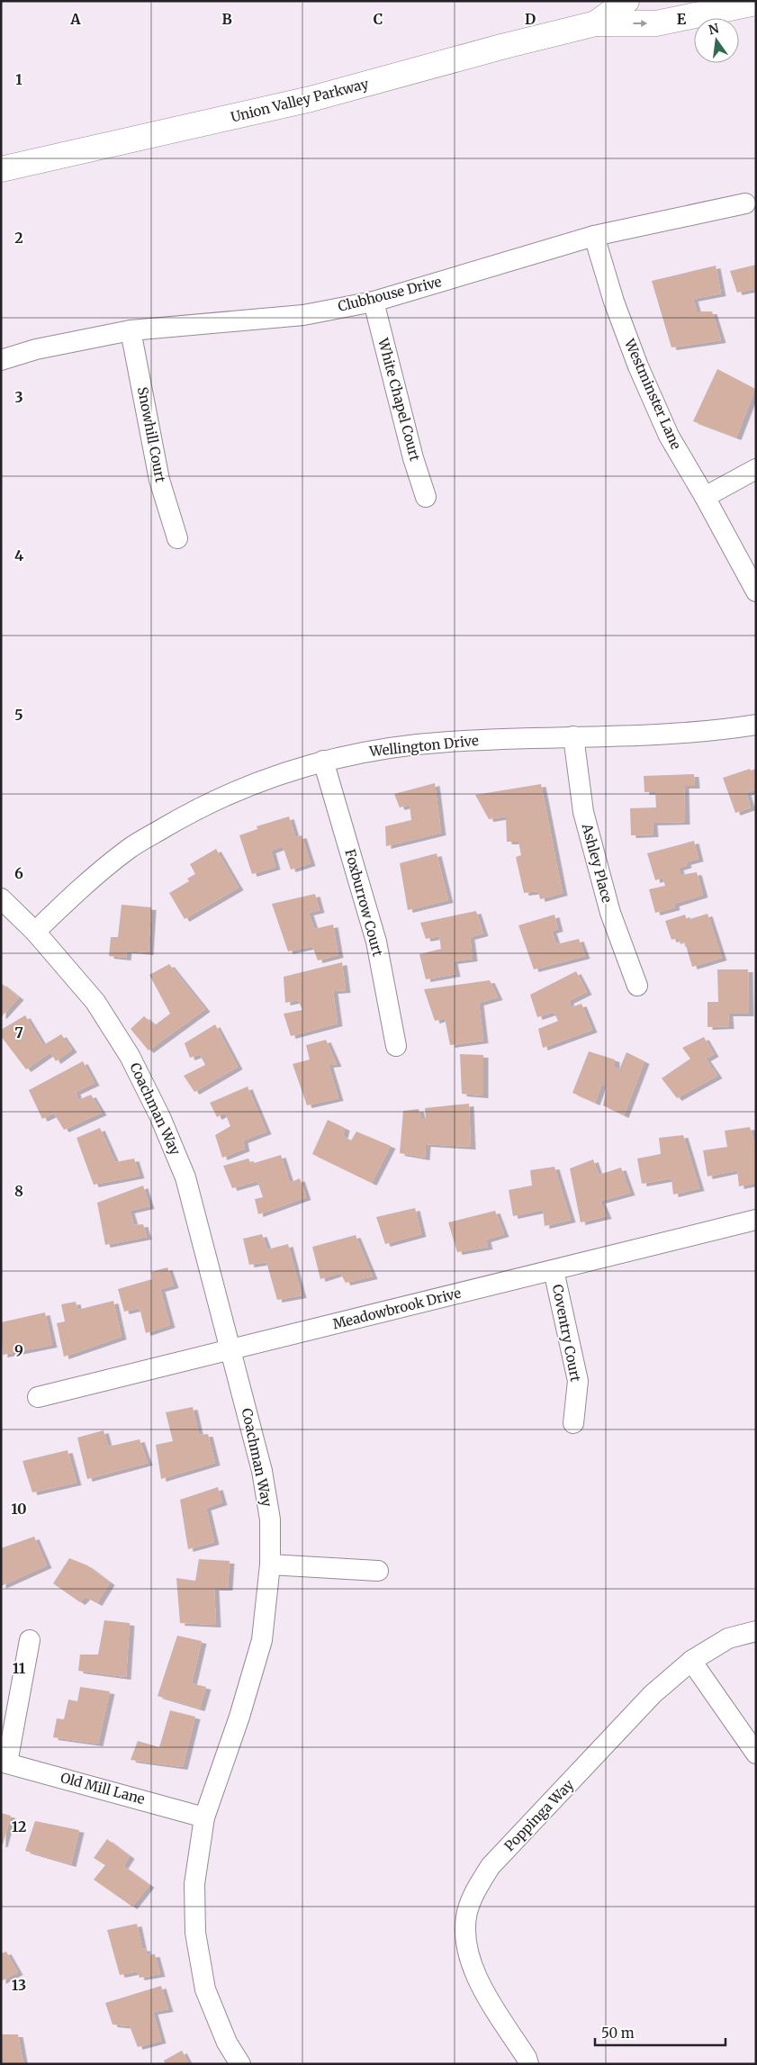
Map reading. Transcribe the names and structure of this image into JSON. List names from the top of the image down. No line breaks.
{"streets":{"street":["Union Valley Parkway","Clubhouse Drive","Westminster Lane","White Chapel Court","Snowhill Court","Wellington Drive","Ashley Place","Foxburrow Court","Coachman Way","Meadowbrook Drive","Coventry Court","Old Mill Lane","Poppinga Way"]},"crossings":[["Clubhouse Drive","Westminster Lane"],["Clubhouse Drive","White Chapel Court"],["Clubhouse Drive","Snowhill Court"],["Wellington Drive","Ashley Place"],["Wellington Drive","Foxburrow Court"],["Wellington Drive","Coachman Way"],["Coachman Way","Meadowbrook Drive"],["Coachman Way","Old Mill Lane"],["Meadowbrook Drive","Coventry Court"]],"scale_bar":"50 m","north":"top","grid":{"columns":["A","B","C","D","E"],"rows":["1","2","3","4","5","6","7","8","9","10","11","12","13"]}}
